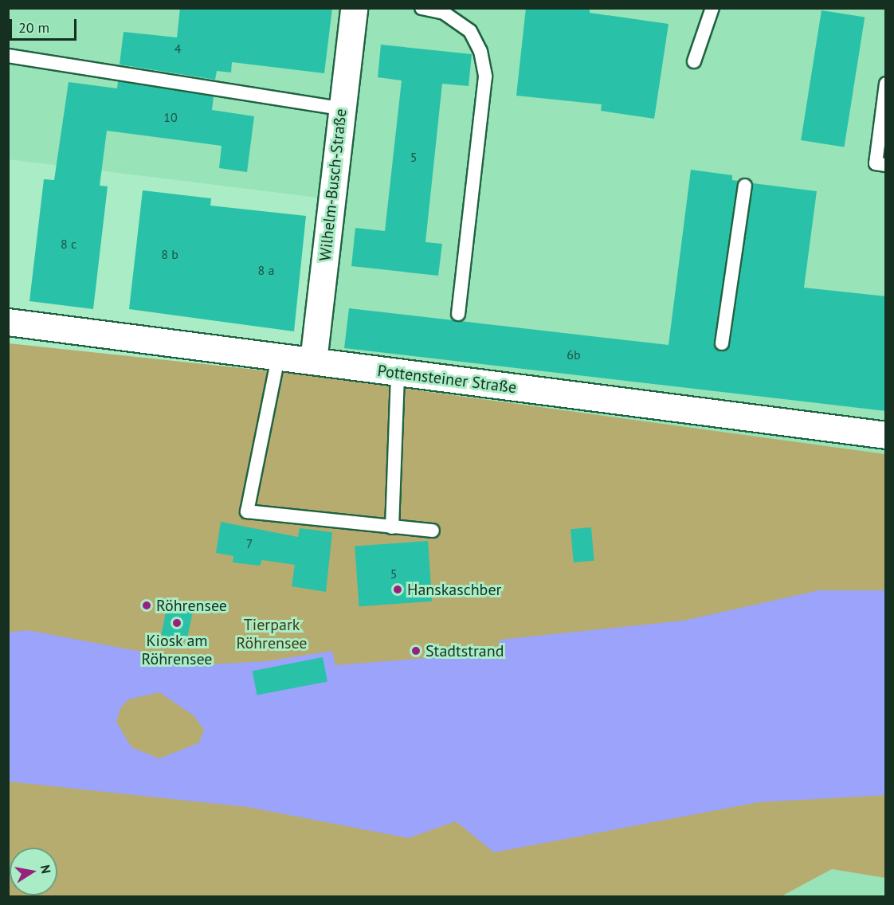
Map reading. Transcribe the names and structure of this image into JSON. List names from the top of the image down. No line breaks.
{"streets":{"street":["Wilhelm-Busch-Straße","Pottensteiner Straße"]},"crossings":[["Wilhelm-Busch-Straße","Pottensteiner Straße"]],"parks":["Tierpark Röhrensee"],"places":["Hanskaschber","Röhrensee","Kiosk am Röhrensee","Stadtstrand"],"house_numbers":["4","10","5","8 c","8 b","8 a","6b","7","5"],"scale_bar":"20 m","north":"right"}
